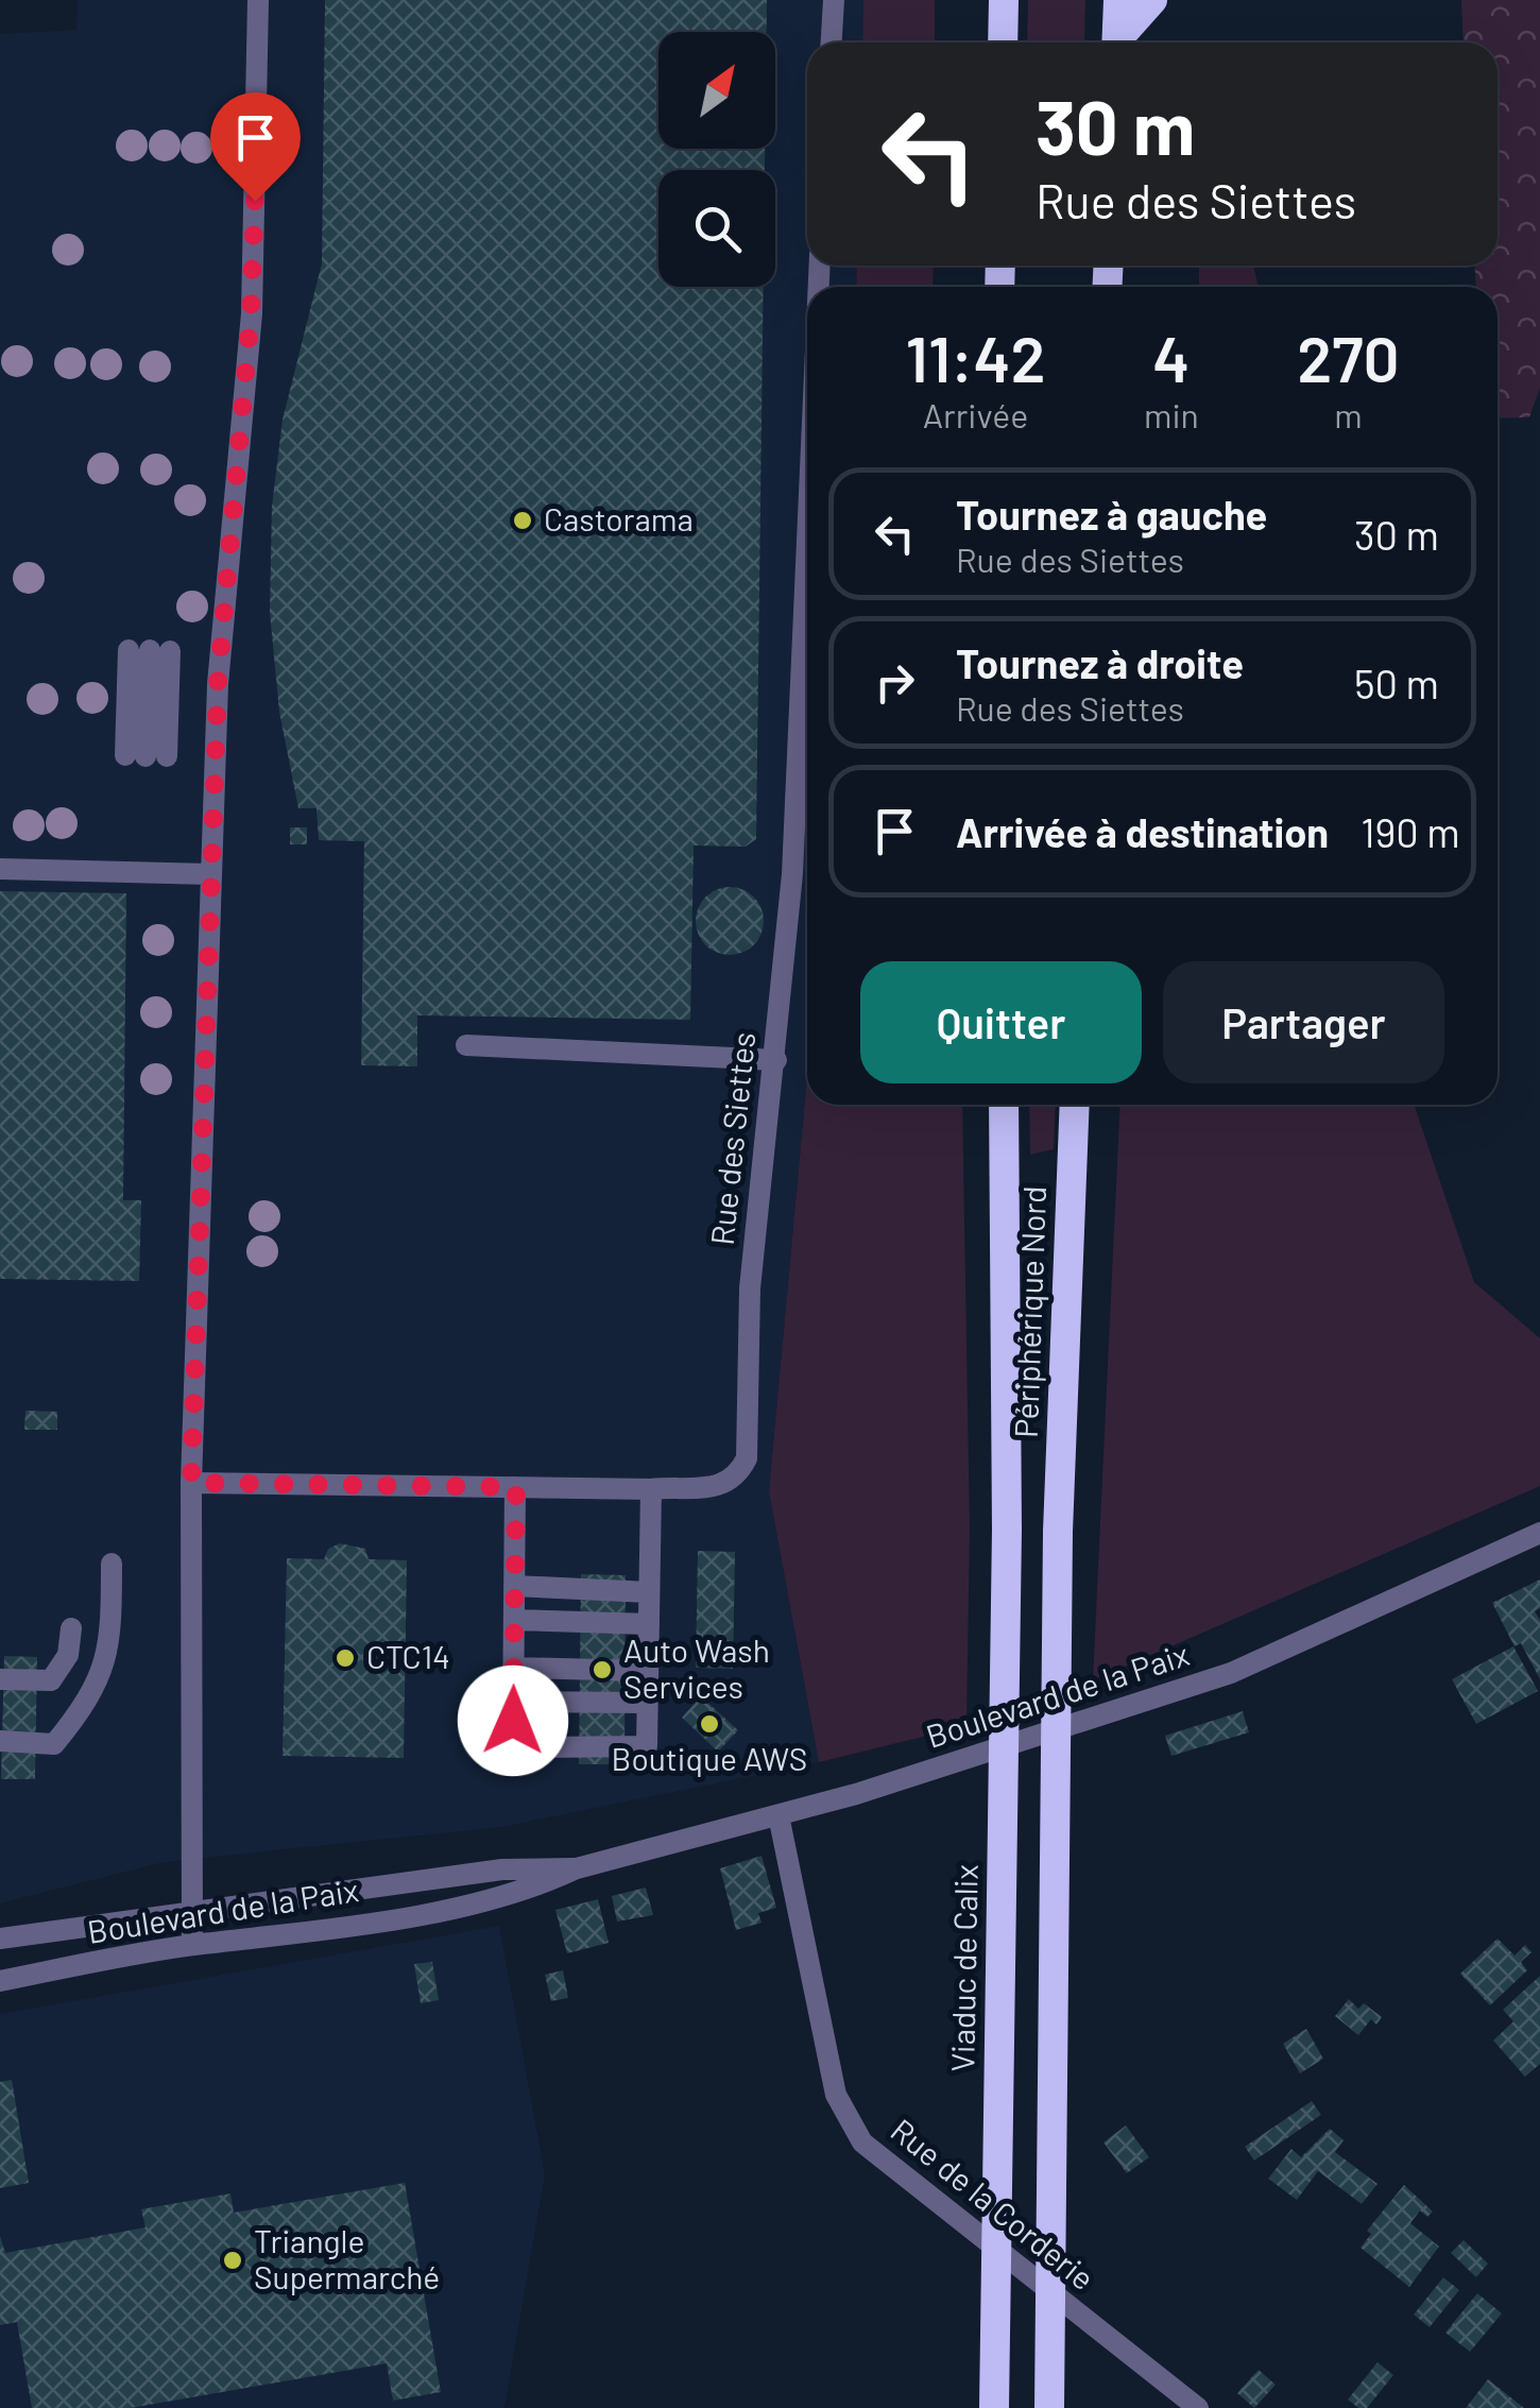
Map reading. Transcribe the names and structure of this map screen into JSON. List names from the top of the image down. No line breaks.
{"streets":{"highway":["Périphérique Nord","Viaduc de Calix"],"street":["Rue des Siettes","Boulevard de la Paix","Rue de la Corderie"]},"crossings":[["Périphérique Nord","Viaduc de Calix"],["Boulevard de la Paix","Rue de la Corderie"]],"places":["Castorama","CTC14","Auto Wash Services","Boutique AWS","Triangle Supermarché"],"north":"top right","page":{"turn":["30 m","Rue des Siettes"],"eta":["11:42","Arrivée","4","min","270","m"],"list":[{"name":"Tournez à gauche","note":"Rue des Siettes","value":"30 m"},{"name":"Tournez à droite","note":"Rue des Siettes","value":"50 m"},{"name":"Arrivée à destination","value":"190 m"}],"buttons":["Quitter","Partager"]}}
